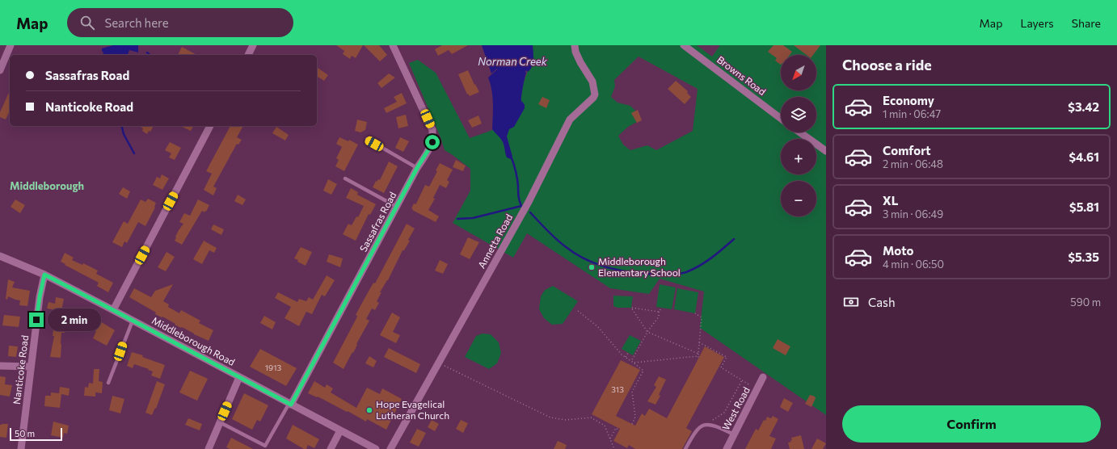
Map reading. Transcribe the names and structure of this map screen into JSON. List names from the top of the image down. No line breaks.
{"streets":{"street":["Browns Road","Sassafras Road","Annetta Road","Middleborough Road","Nanticoke Road","West Road"]},"crossings":[["Sassafras Road","Middleborough Road"],["Middleborough Road","Nanticoke Road"]],"districts":["Middleborough"],"water":["Norman Creek"],"places":["Middleborough Elementary School","Hope Evagelical Lutheran Church"],"house_numbers":["1913","313"],"scale_bar":"50 m","north":"bottom left","page":{"header":"Map","search":"Search here","nav":["Map","Layers","Share"],"heading":"Choose a ride","map_buttons":["+","−"],"banner":["Sassafras Road","Nanticoke Road"],"list":[{"name":"Economy","note":"1 min · 06:47","value":"$3.42"},{"name":"Comfort","note":"2 min · 06:48","value":"$4.61"},{"name":"XL","note":"3 min · 06:49","value":"$5.81"},{"name":"Moto","note":"4 min · 06:50","value":"$5.35"}],"pay":["Cash","590 m"],"bubble":"2 min","buttons":"Confirm","scale":"50 m"}}
